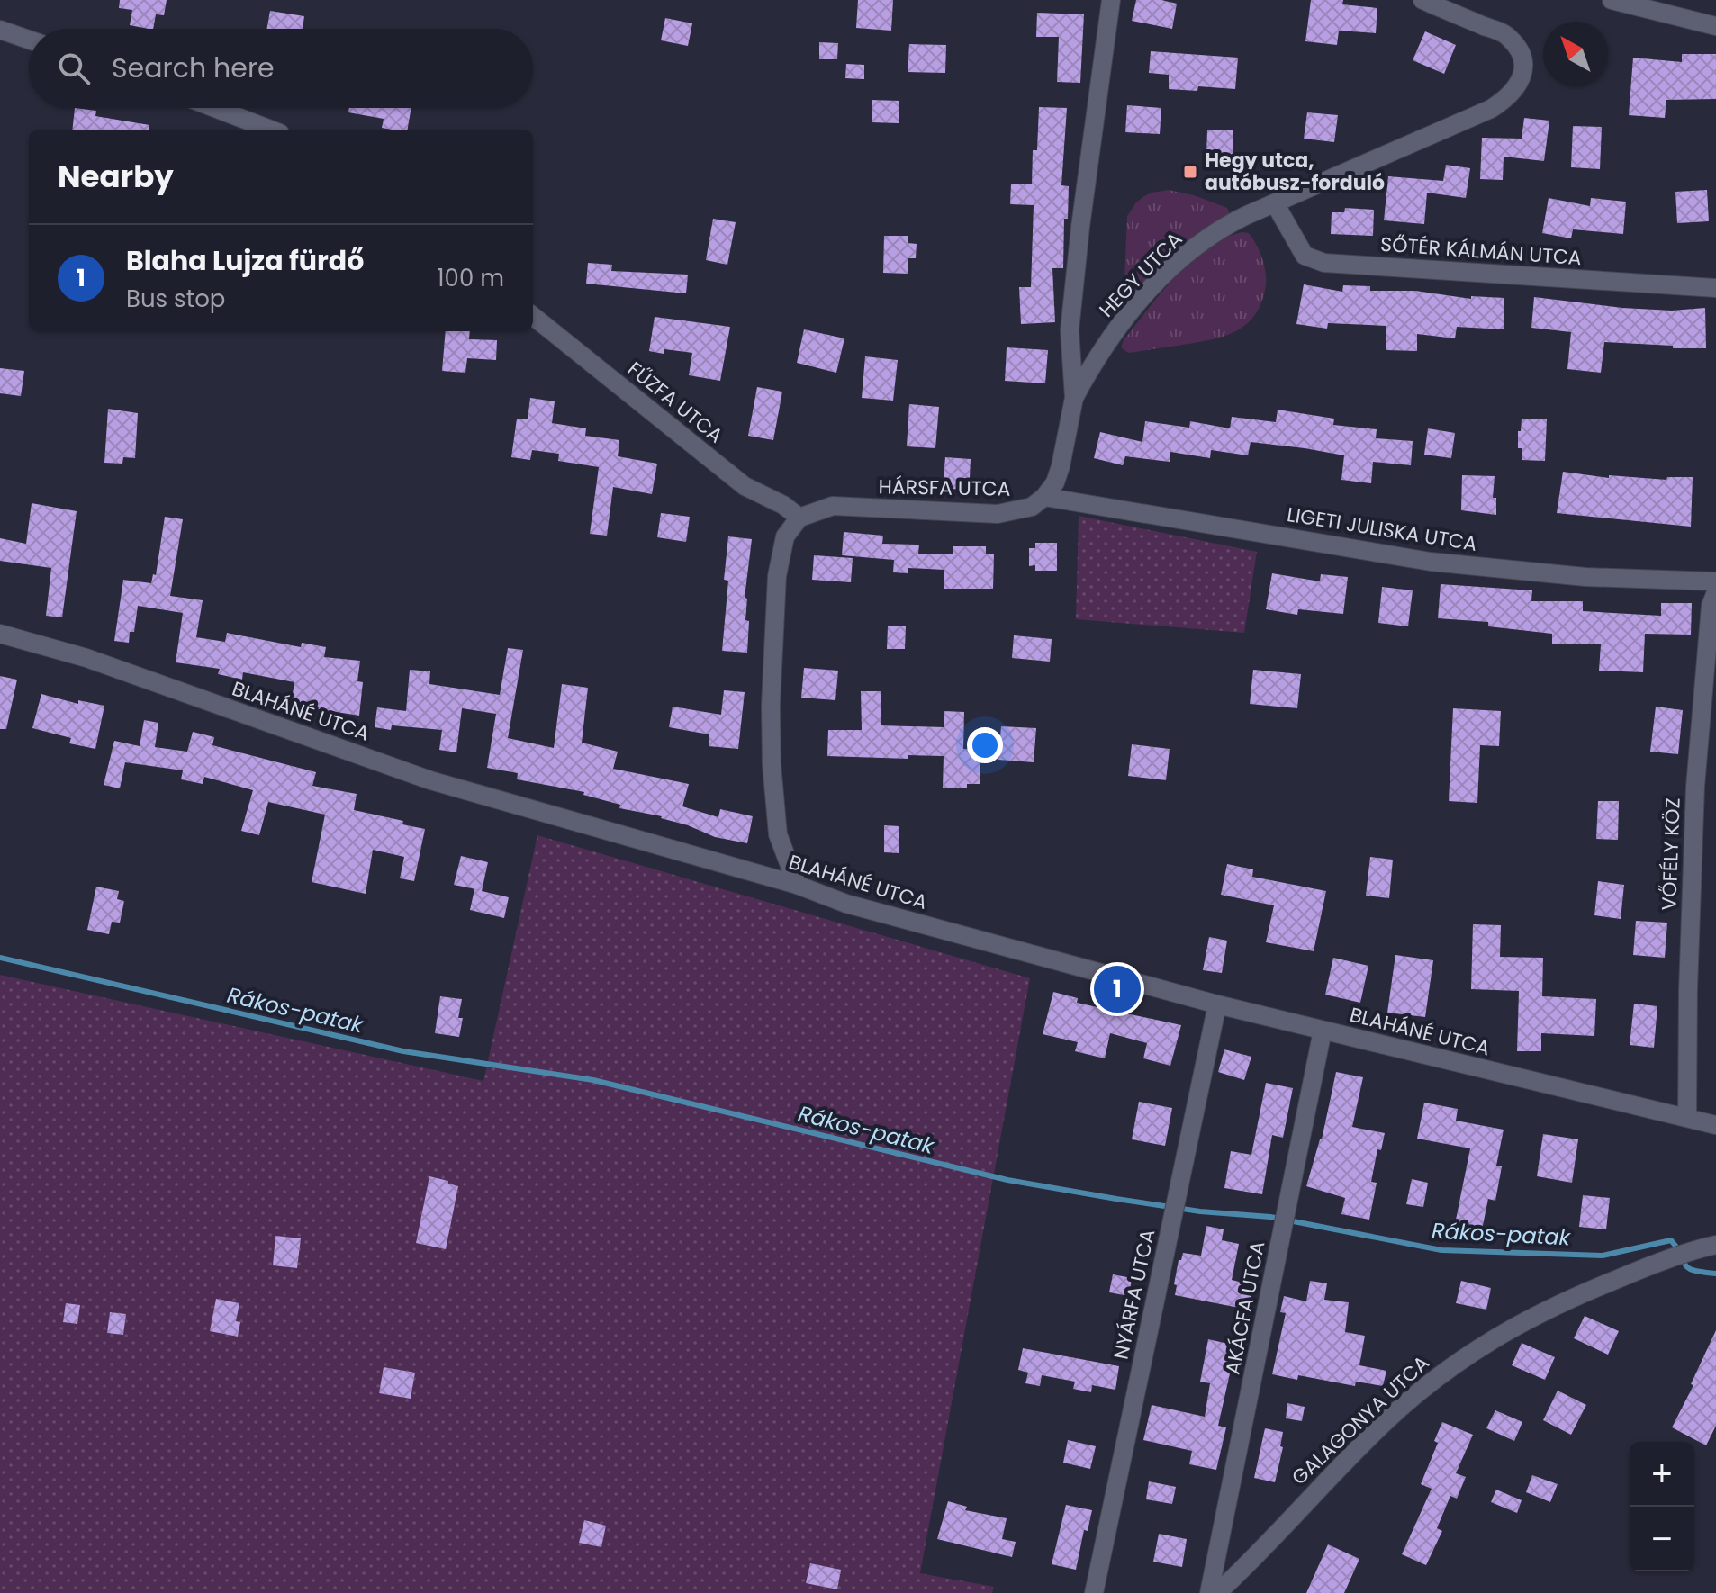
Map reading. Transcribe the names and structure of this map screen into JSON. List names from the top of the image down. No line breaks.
{"streets":{"street":["SŐTÉR KÁLMÁN UTCA","HEGY UTCA","FŰZFA UTCA","HÁRSFA UTCA","LIGETI JULISKA UTCA","BLAHÁNÉ UTCA","VŐFÉLY KÖZ","NYÁRFA UTCA","AKÁCFA UTCA","GALAGONYA UTCA"]},"crossings":[["SŐTÉR KÁLMÁN UTCA","HEGY UTCA"],["FŰZFA UTCA","HÁRSFA UTCA"],["HÁRSFA UTCA","LIGETI JULISKA UTCA"],["BLAHÁNÉ UTCA","VŐFÉLY KÖZ"],["BLAHÁNÉ UTCA","NYÁRFA UTCA"],["BLAHÁNÉ UTCA","AKÁCFA UTCA"]],"water":["Rákos-patak"],"places":{"transit":["Hegy utca, autóbusz-forduló"]},"north":"top left","page":{"search":"Search here","heading":"Nearby","list":[{"mark":"1","name":"Blaha Lujza fürdő","note":"Bus stop","value":"100 m"}],"pins":"1","map_buttons":["+","−"]}}
